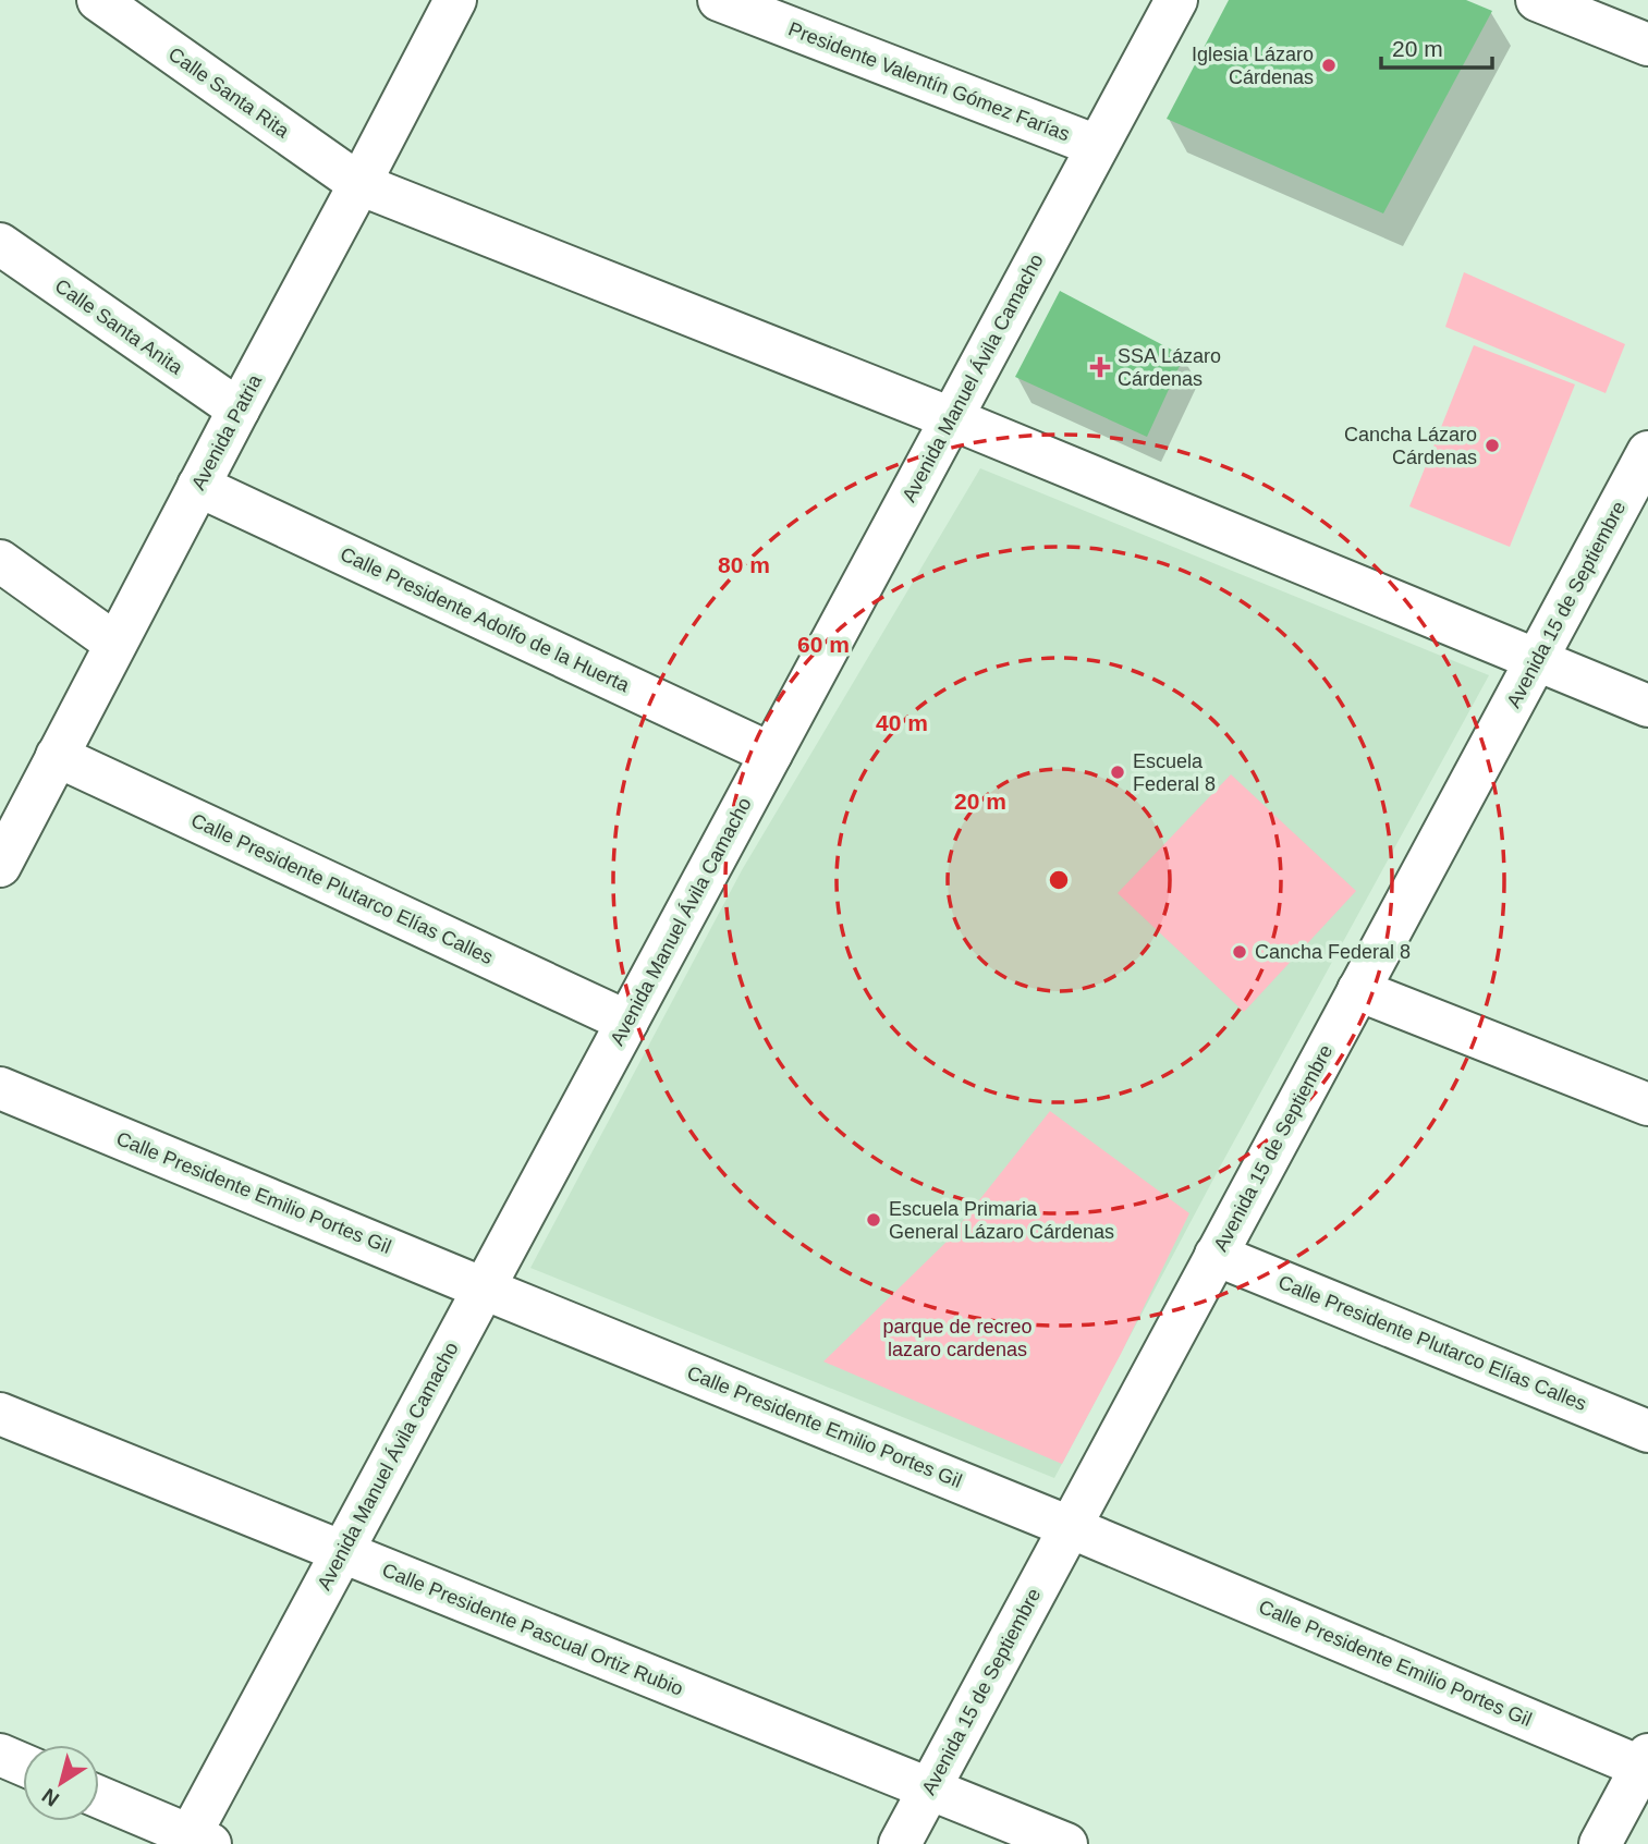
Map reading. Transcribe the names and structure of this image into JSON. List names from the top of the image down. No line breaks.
{"streets":{"street":["Presidente Valentín Gómez Farías","Calle Santa Rita","Calle Santa Anita","Avenida Manuel Ávila Camacho","Avenida Patria","Avenida 15 de Septiembre","Calle Presidente Adolfo de la Huerta","Calle Presidente Plutarco Elías Calles","Calle Presidente Emilio Portes Gil","Calle Presidente Pascual Ortiz Rubio"]},"crossings":[["Presidente Valentín Gómez Farías","Avenida Manuel Ávila Camacho"],["Calle Santa Rita","Avenida Manuel Ávila Camacho"],["Calle Santa Rita","Avenida Patria"],["Calle Santa Rita","Avenida 15 de Septiembre"],["Calle Santa Anita","Avenida Patria"],["Avenida Manuel Ávila Camacho","Calle Presidente Adolfo de la Huerta"],["Avenida Manuel Ávila Camacho","Calle Presidente Plutarco Elías Calles"],["Avenida Manuel Ávila Camacho","Calle Presidente Emilio Portes Gil"],["Avenida Manuel Ávila Camacho","Calle Presidente Pascual Ortiz Rubio"],["Avenida Patria","Calle Presidente Adolfo de la Huerta"],["Avenida Patria","Calle Presidente Plutarco Elías Calles"],["Avenida 15 de Septiembre","Calle Presidente Plutarco Elías Calles"],["Avenida 15 de Septiembre","Calle Presidente Emilio Portes Gil"],["Avenida 15 de Septiembre","Calle Presidente Pascual Ortiz Rubio"]],"parks":["parque de recreo lazaro cardenas"],"places":{"other":["Iglesia Lázaro Cárdenas","Cancha Lázaro Cárdenas","Escuela Federal 8","Cancha Federal 8","Escuela Primaria General Lázaro Cárdenas"],"health":["SSA Lázaro Cárdenas"]},"scale_bar":"20 m","north":"bottom left","rings":["80 m","60 m","40 m","20 m"]}
